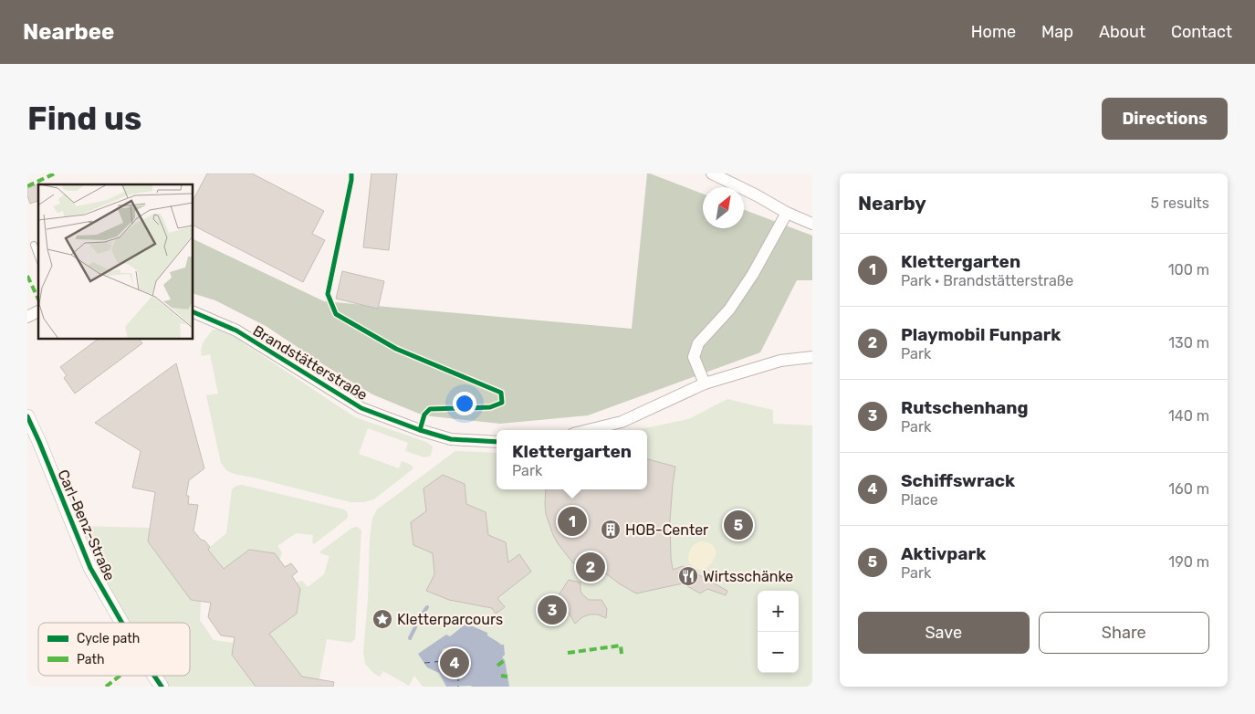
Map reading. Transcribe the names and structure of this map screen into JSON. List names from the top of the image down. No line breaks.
{"streets":{"street":["Brandstätterstraße","Carl-Benz-Straße"]},"places":{"building":["HOB-Center"],"restaurant":["Wirtsschänke"],"place":["Kletterparcours"]},"legend":["Cycle path","Path"],"north":"top right","page":{"header":"Nearbee","nav":["Home","Map","About","Contact"],"buttons":["Directions",["Save","Share"]],"title":"Find us","heading":["Nearby","5 results"],"list":[{"mark":"1","name":"Klettergarten","note":"Park · Brandstätterstraße","value":"100 m"},{"mark":"2","name":"Playmobil Funpark","note":"Park","value":"130 m"},{"mark":"3","name":"Rutschenhang","note":"Park","value":"140 m"},{"mark":"4","name":"Schiffswrack","note":"Place","value":"160 m"},{"mark":"5","name":"Aktivpark","note":"Park","value":"190 m"}],"popup":["Klettergarten","Park"],"pins":["1","5","2","3","4"],"map_buttons":["+","−"]}}
